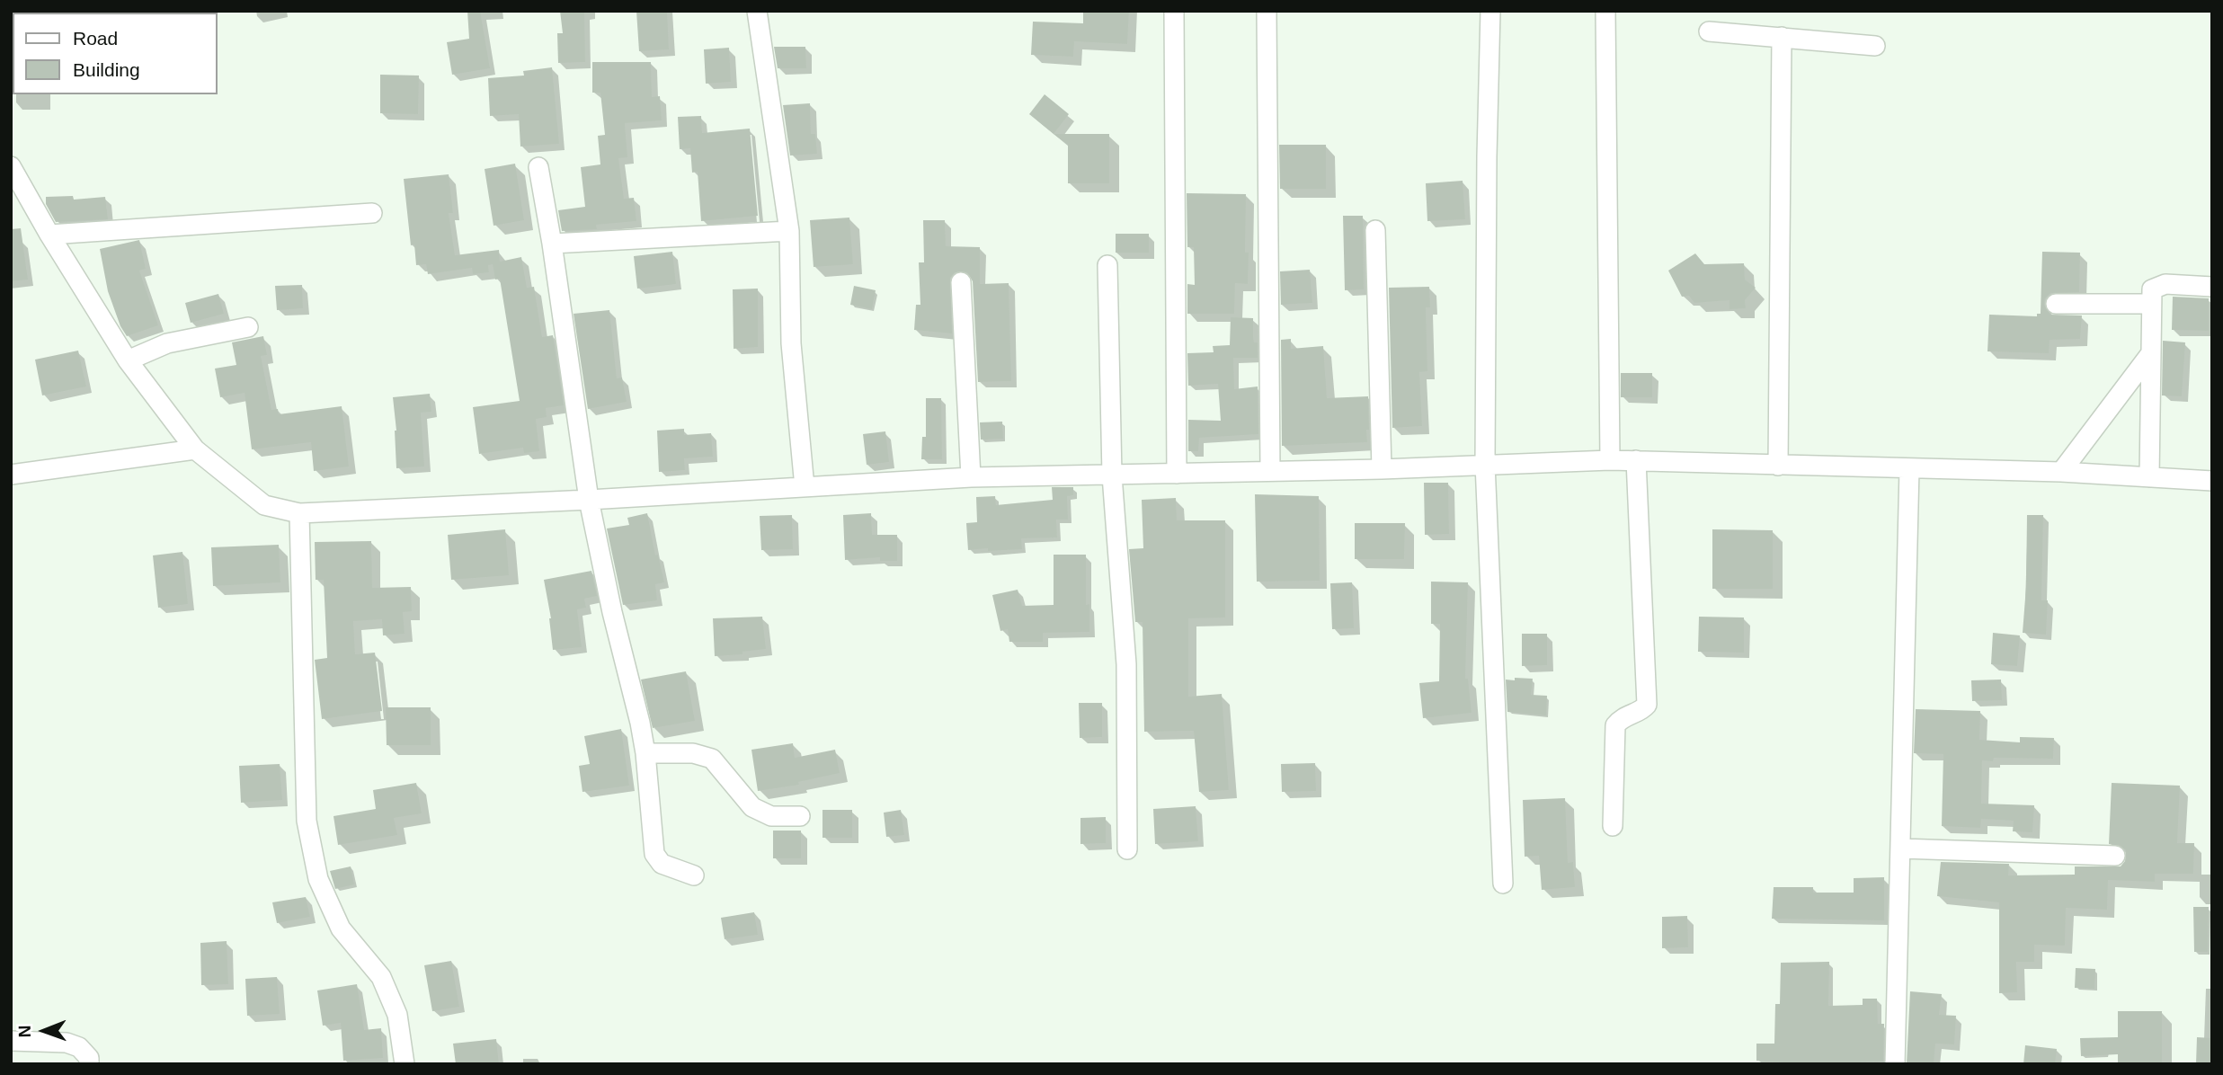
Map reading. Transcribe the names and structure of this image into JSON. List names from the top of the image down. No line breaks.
{"legend":["Road","Building"],"north":"left"}
